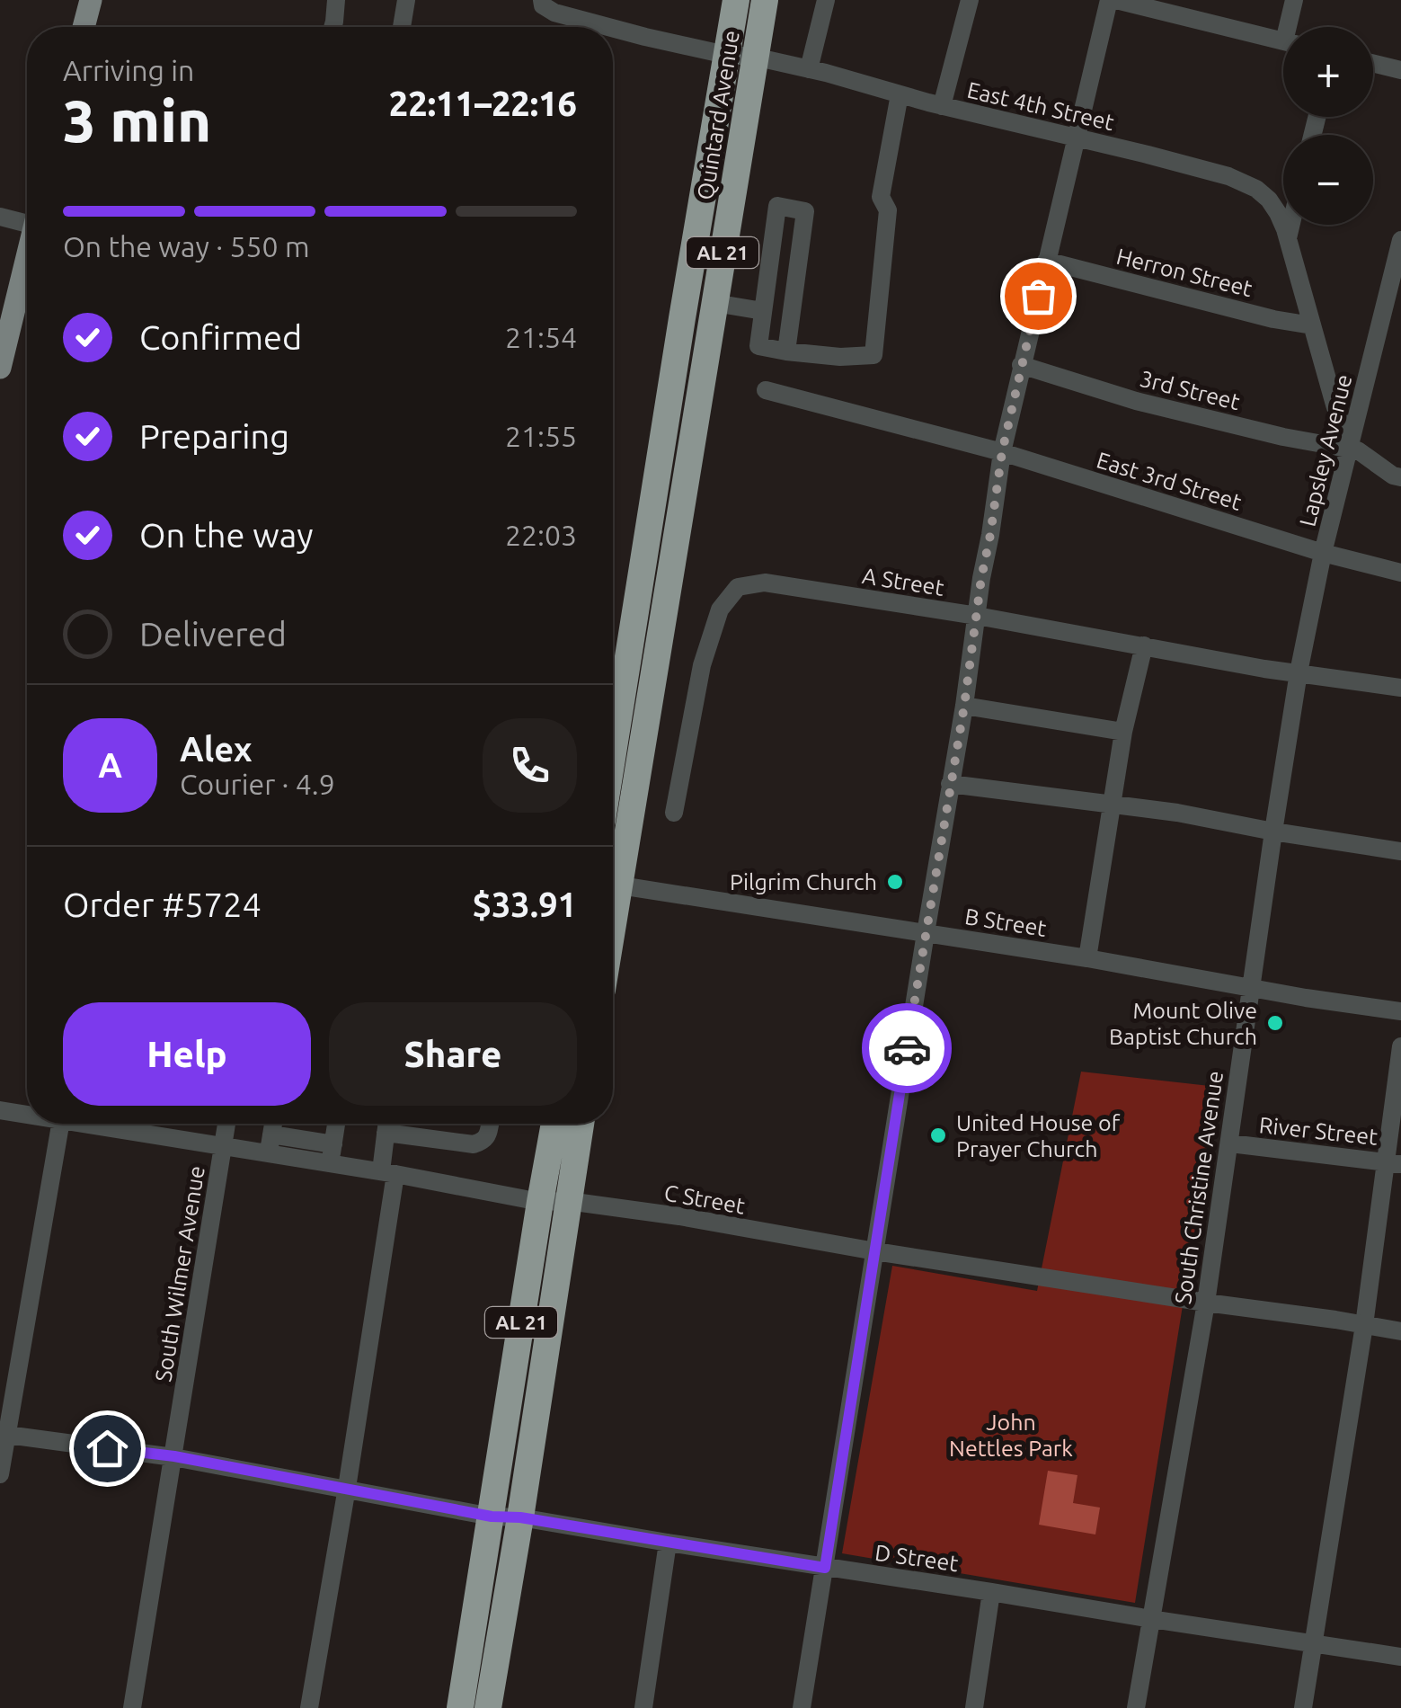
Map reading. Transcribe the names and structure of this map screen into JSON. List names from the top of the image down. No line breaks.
{"streets":{"highway":["Quintard Avenue","AL 21"],"street":["East 4th Street","Herron Street","3rd Street","Lapsley Avenue","East 3rd Street","A Street","B Street","River Street","South Christine Avenue","C Street","South Wilmer Avenue","D Street"]},"crossings":[["East 4th Street","Quintard Avenue"],["East 4th Street","Herron Street"],["East 4th Street","3rd Street"],["East 4th Street","Lapsley Avenue"],["AL 21","C Street"],["AL 21","D Street"],["3rd Street","Lapsley Avenue"],["Lapsley Avenue","East 3rd Street"],["Lapsley Avenue","A Street"],["Lapsley Avenue","South Christine Avenue"],["A Street","South Christine Avenue"],["B Street","South Christine Avenue"],["River Street","South Christine Avenue"],["South Christine Avenue","C Street"],["South Christine Avenue","D Street"],["C Street","South Wilmer Avenue"],["South Wilmer Avenue","D Street"]],"parks":["John Nettles Park"],"places":["Pilgrim Church","Mount Olive Baptist Church","United House of Prayer Church"],"page":{"map_buttons":["+","−"],"heading":["3 min","Arriving in","22:11–22:16"],"panel":["Alex","Courier · 4.9","Order #5724","$33.91"],"bar":"On the way · 550 m","list":[["Confirmed","21:54"],["Preparing","21:55"],["On the way","22:03"],"Delivered"],"round":"A","buttons":["Help","Share"]}}
